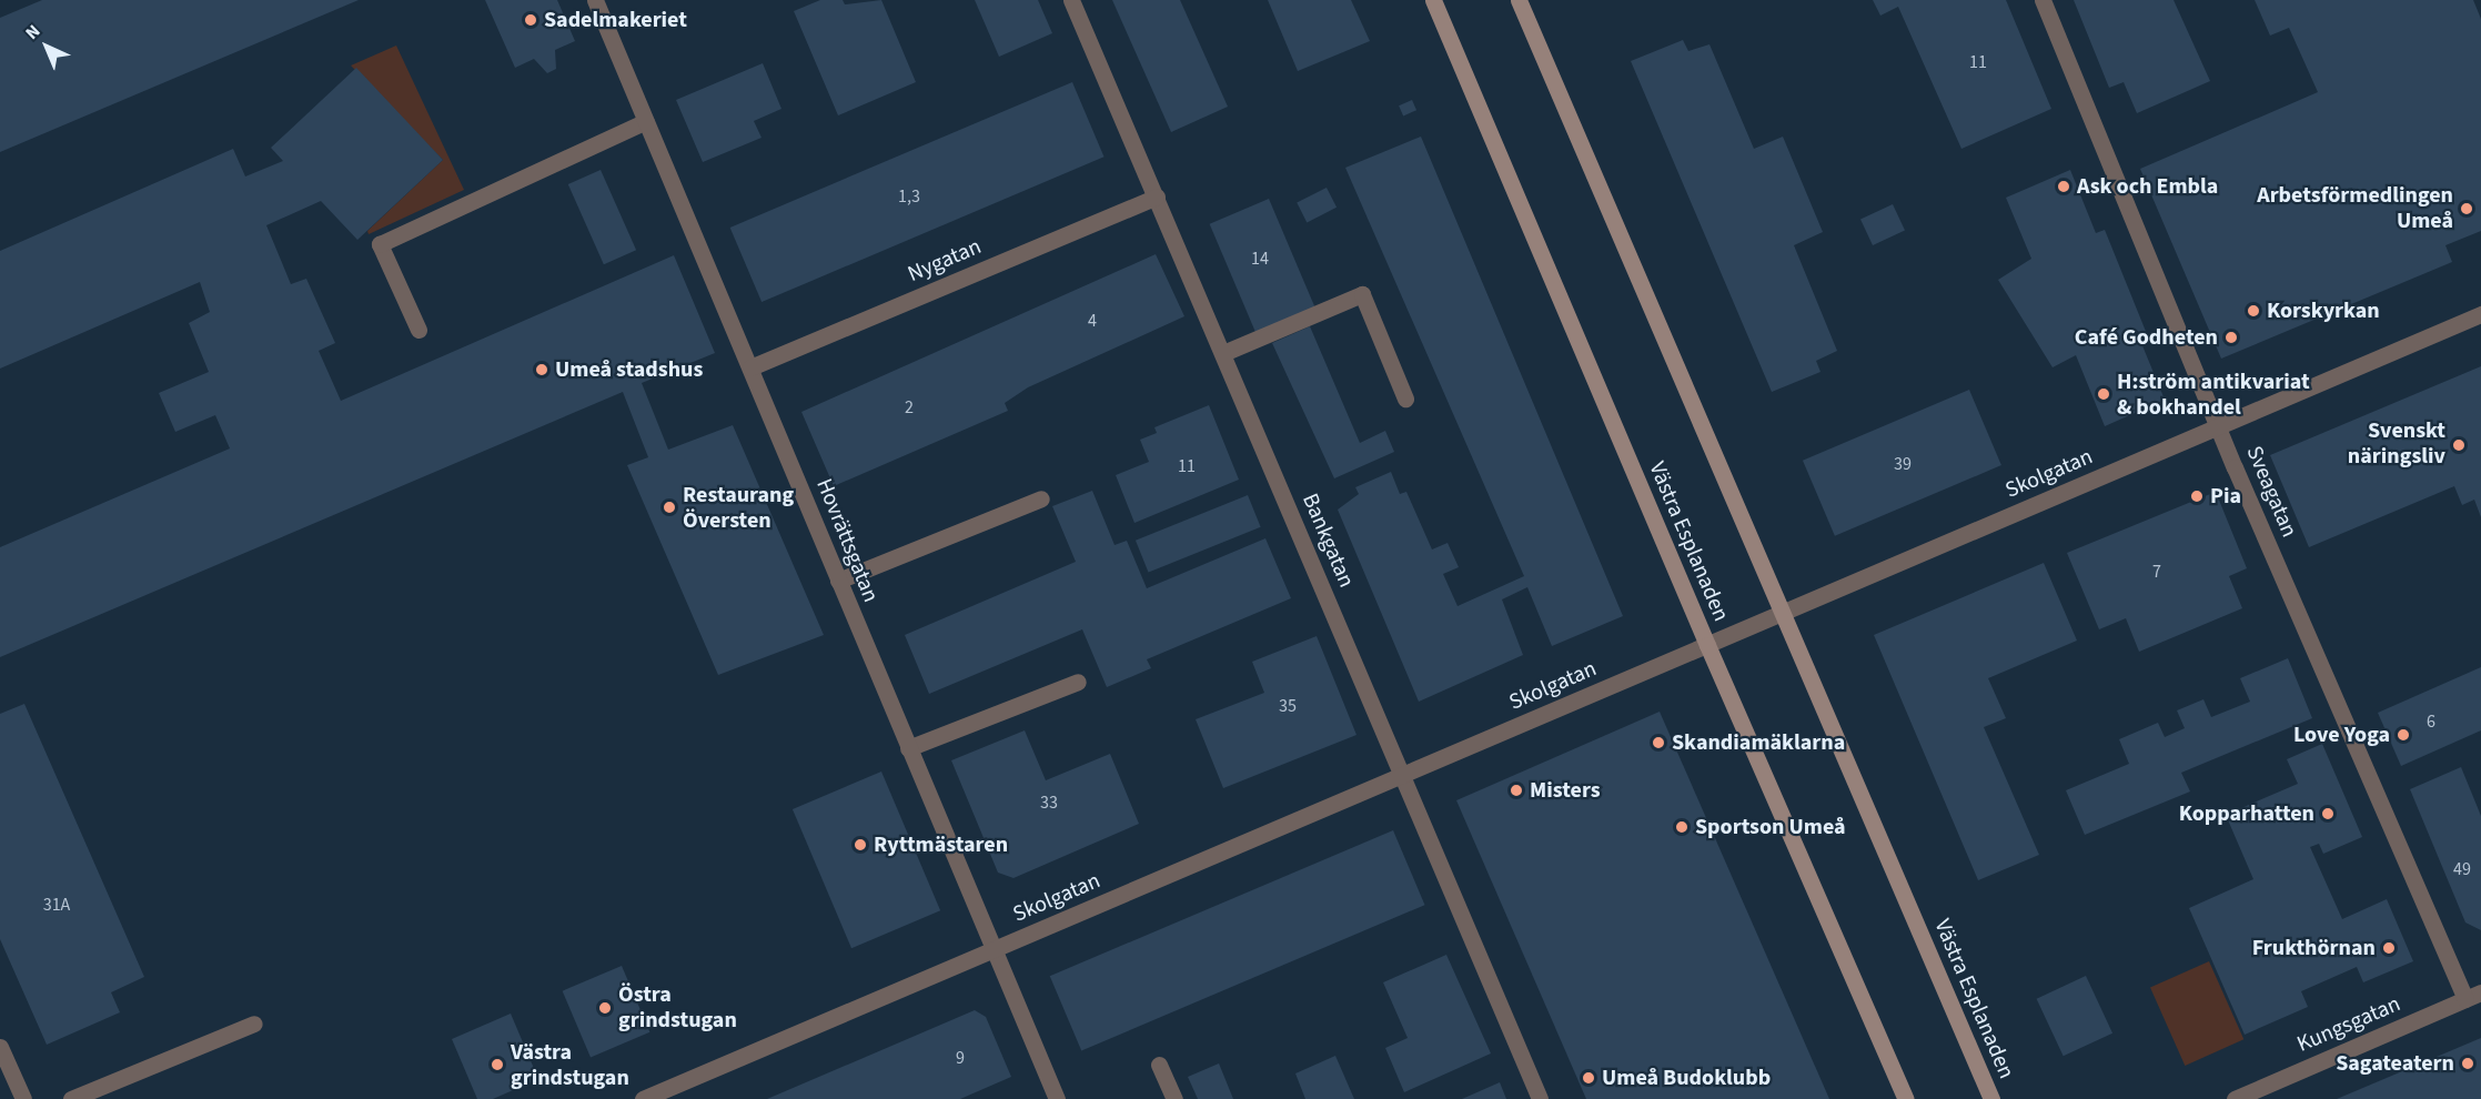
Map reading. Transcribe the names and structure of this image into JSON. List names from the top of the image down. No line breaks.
{"streets":{"main road":["Västra Esplanaden"],"street":["Nygatan","Skolgatan","Sveagatan","Hovrättsgatan","Bankgatan","Kungsgatan"]},"crossings":[["Nygatan","Hovrättsgatan"],["Nygatan","Bankgatan"],["Skolgatan","Sveagatan"],["Skolgatan","Hovrättsgatan"],["Skolgatan","Bankgatan"],["Skolgatan","Västra Esplanaden"],["Sveagatan","Kungsgatan"]],"places":["Sadelmakeriet","Ask och Embla","Arbetsförmedlingen Umeå","Korskyrkan","Café Godheten","Umeå stadshus","H:ström antikvariat & bokhandel","Svenskt näringsliv","Pia","Restaurang Översten","Love Yoga","Skandiamäklarna","Misters","Kopparhatten","Sportson Umeå","Ryttmästaren","Frukthörnan","Östra grindstugan","Sagateatern","Västra grindstugan","Umeå Budoklubb"],"house_numbers":["11","1,3","14","4","2","39","11","7","35","6","33","49","31A","9"],"north":"top left"}
